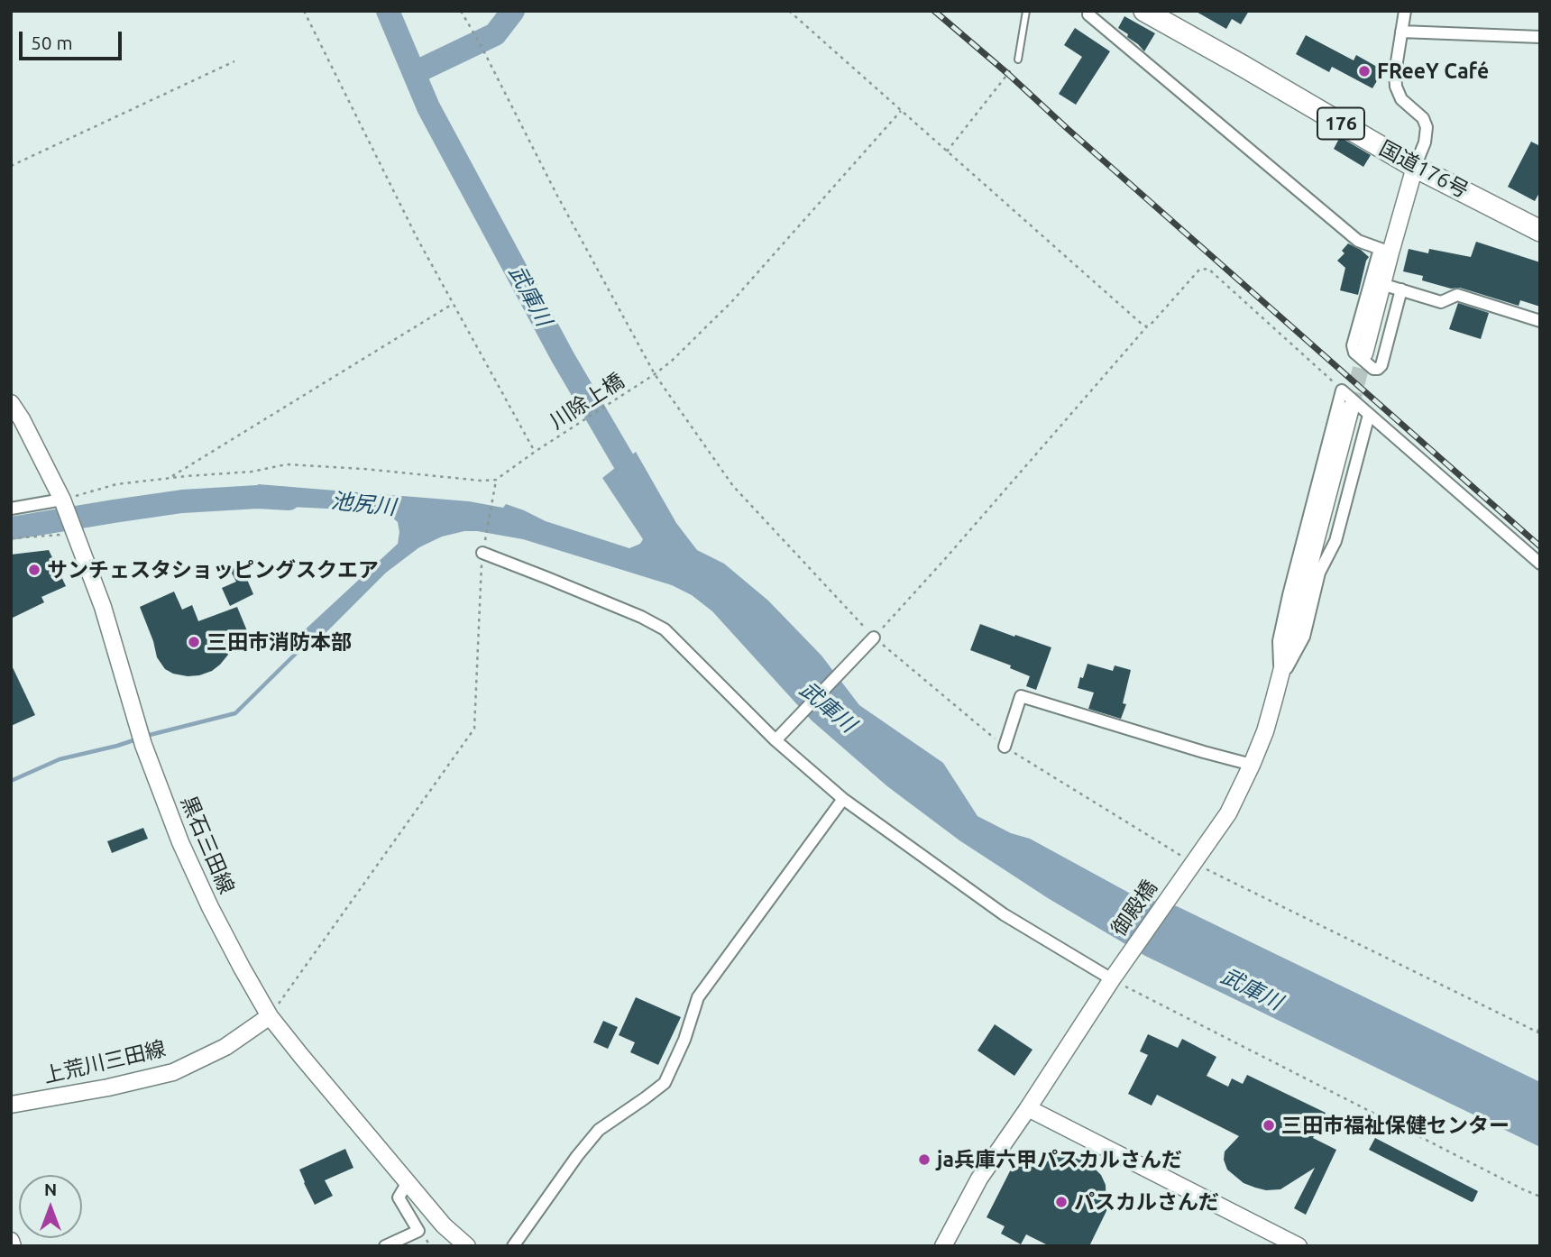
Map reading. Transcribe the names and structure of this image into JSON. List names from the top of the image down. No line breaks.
{"streets":{"highway":["176","国道176号"],"street":["黒石三田線","御殿橋","上荒川三田線"],"path":["川除上橋"]},"crossings":[["黒石三田線","上荒川三田線"]],"water":["武庫川","池尻川"],"places":["FReeY Café","サンチェスタショッピングスクエア","三田市消防本部","三田市福祉保健センター","ja兵庫六甲パスカルさんだ","パスカルさんだ"],"scale_bar":"50 m","north":"top"}
